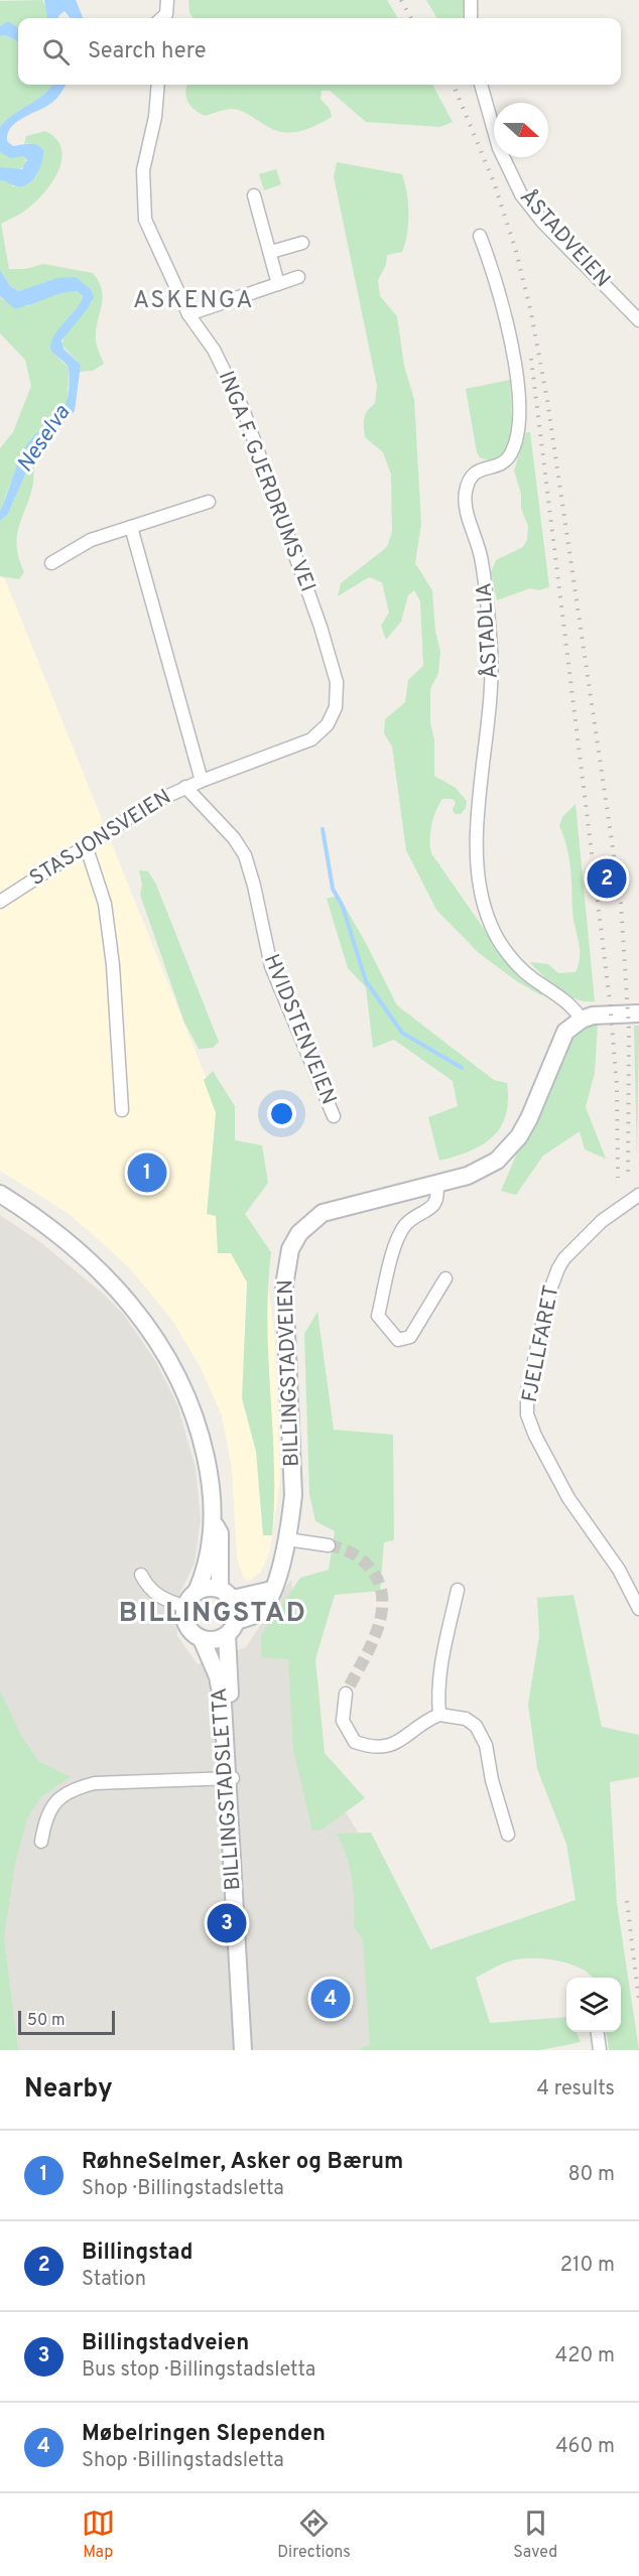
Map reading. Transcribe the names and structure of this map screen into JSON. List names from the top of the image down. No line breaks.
{"streets":{"main road":["BILLINGSTADVEIEN","BILLINGSTADSLETTA"],"street":["ÅSTADVEIEN","INGA F. GJERDRUMS VEI","ÅSTADLIA","STASJONSVEIEN","HVIDSTENVEIEN","FJELLFARET"]},"crossings":[["INGA F. GJERDRUMS VEI","STASJONSVEIEN"],["ÅSTADLIA","BILLINGSTADVEIEN"],["STASJONSVEIEN","HVIDSTENVEIEN"],["BILLINGSTADVEIEN","BILLINGSTADSLETTA"]],"districts":["ASKENGA","BILLINGSTAD"],"water":["Neselva"],"scale_bar":"50 m","north":"right","page":{"search":"Search here","pins":["2","1","3","4"],"scale":"50 m","heading":["Nearby","4 results"],"list":[{"mark":"1","name":"RøhneSelmer, Asker og Bærum","note":"Shop · Billingstadsletta","value":"80 m"},{"mark":"2","name":"Billingstad","note":"Station","value":"210 m"},{"mark":"3","name":"Billingstadveien","note":"Bus stop · Billingstadsletta","value":"420 m"},{"mark":"4","name":"Møbelringen Slependen","note":"Shop · Billingstadsletta","value":"460 m"}],"nav":["Map","Directions","Saved"]}}
